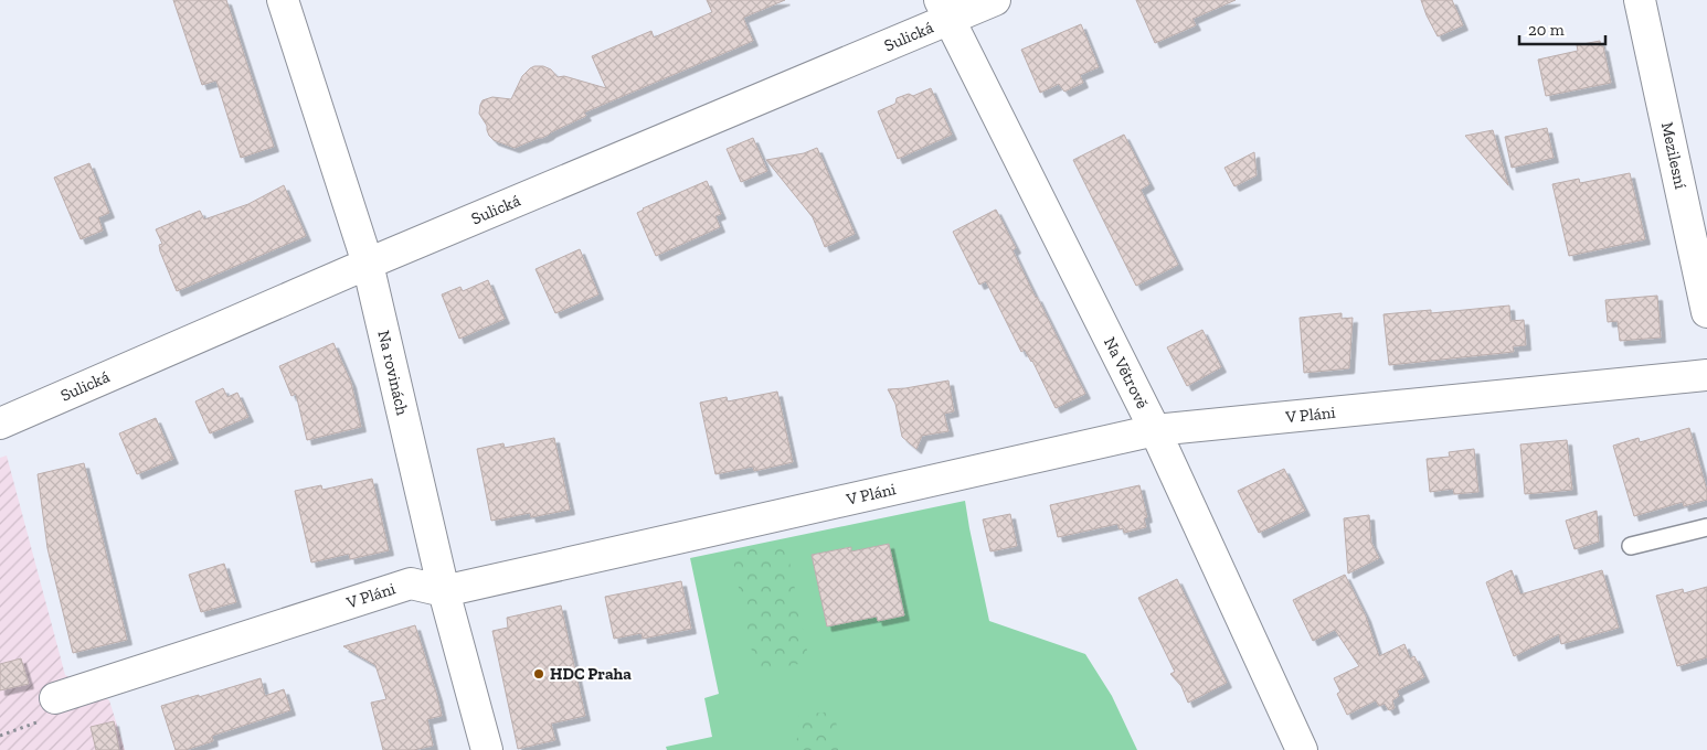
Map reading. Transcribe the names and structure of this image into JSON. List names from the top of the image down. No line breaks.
{"streets":{"street":["Sulická","Mezilesní","Na rovinách","Na Větrově","V Pláni"]},"crossings":[["Sulická","Na rovinách"],["Sulická","Na Větrově"],["Na rovinách","V Pláni"],["Na Větrově","V Pláni"]],"places":["HDC Praha"],"scale_bar":"20 m"}
